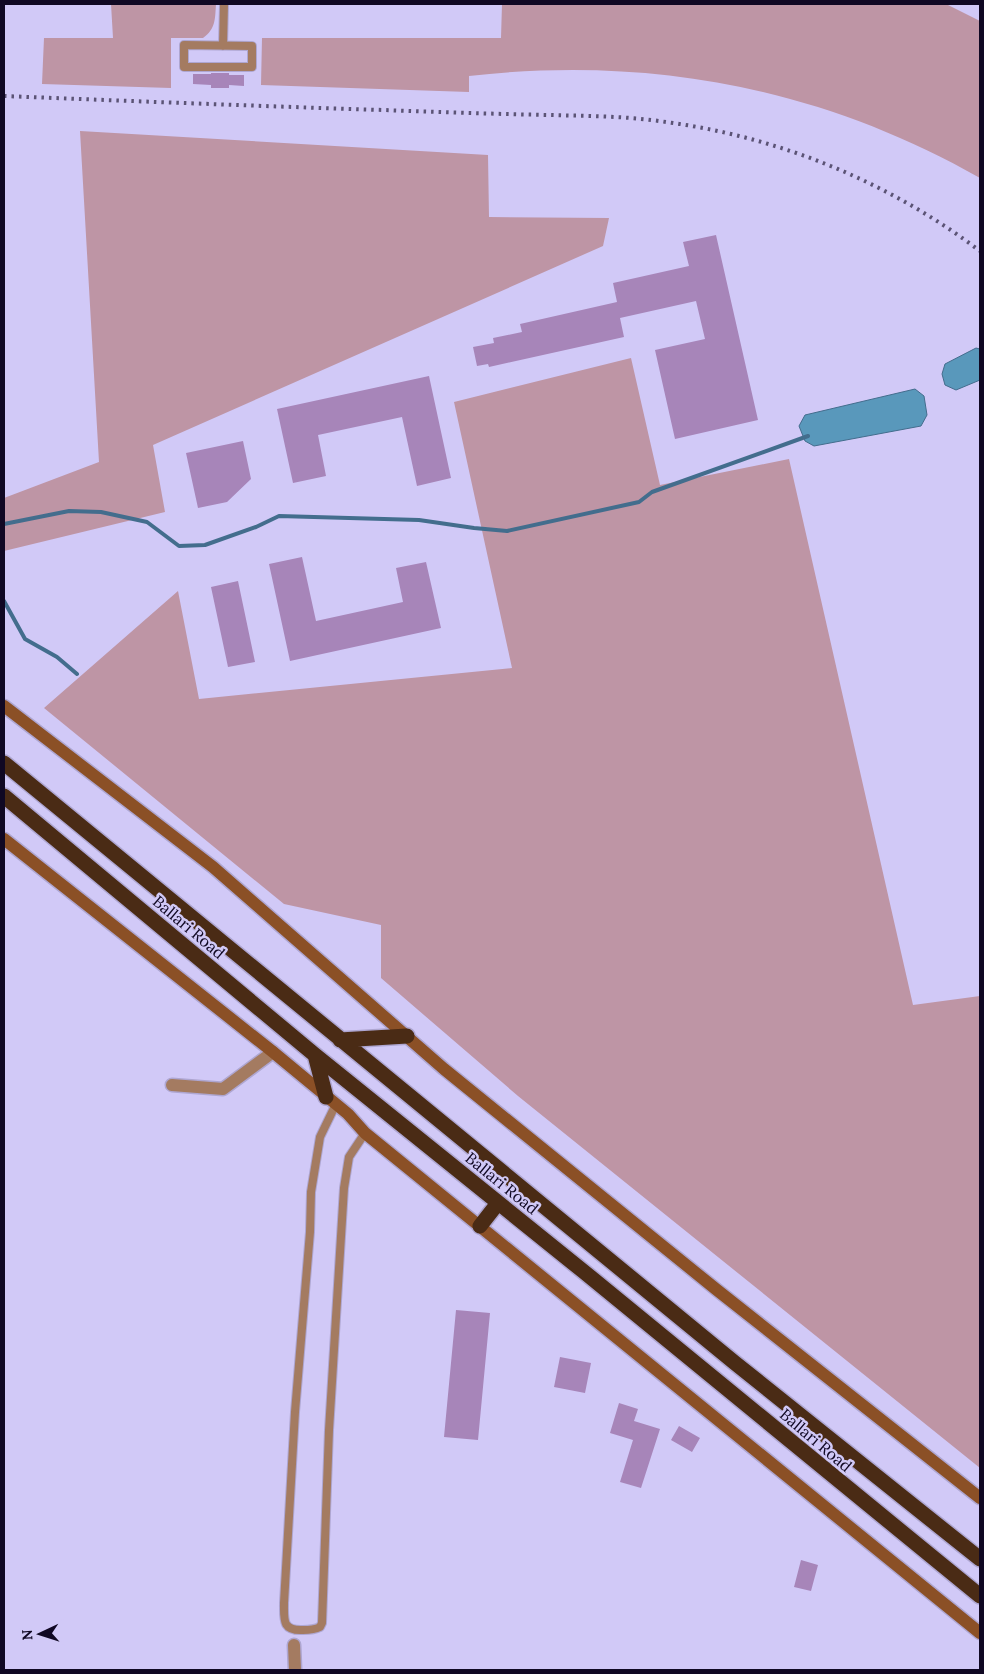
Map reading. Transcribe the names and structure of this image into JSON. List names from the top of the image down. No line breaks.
{"streets":{"highway":["Ballari Road"]},"north":"left"}
